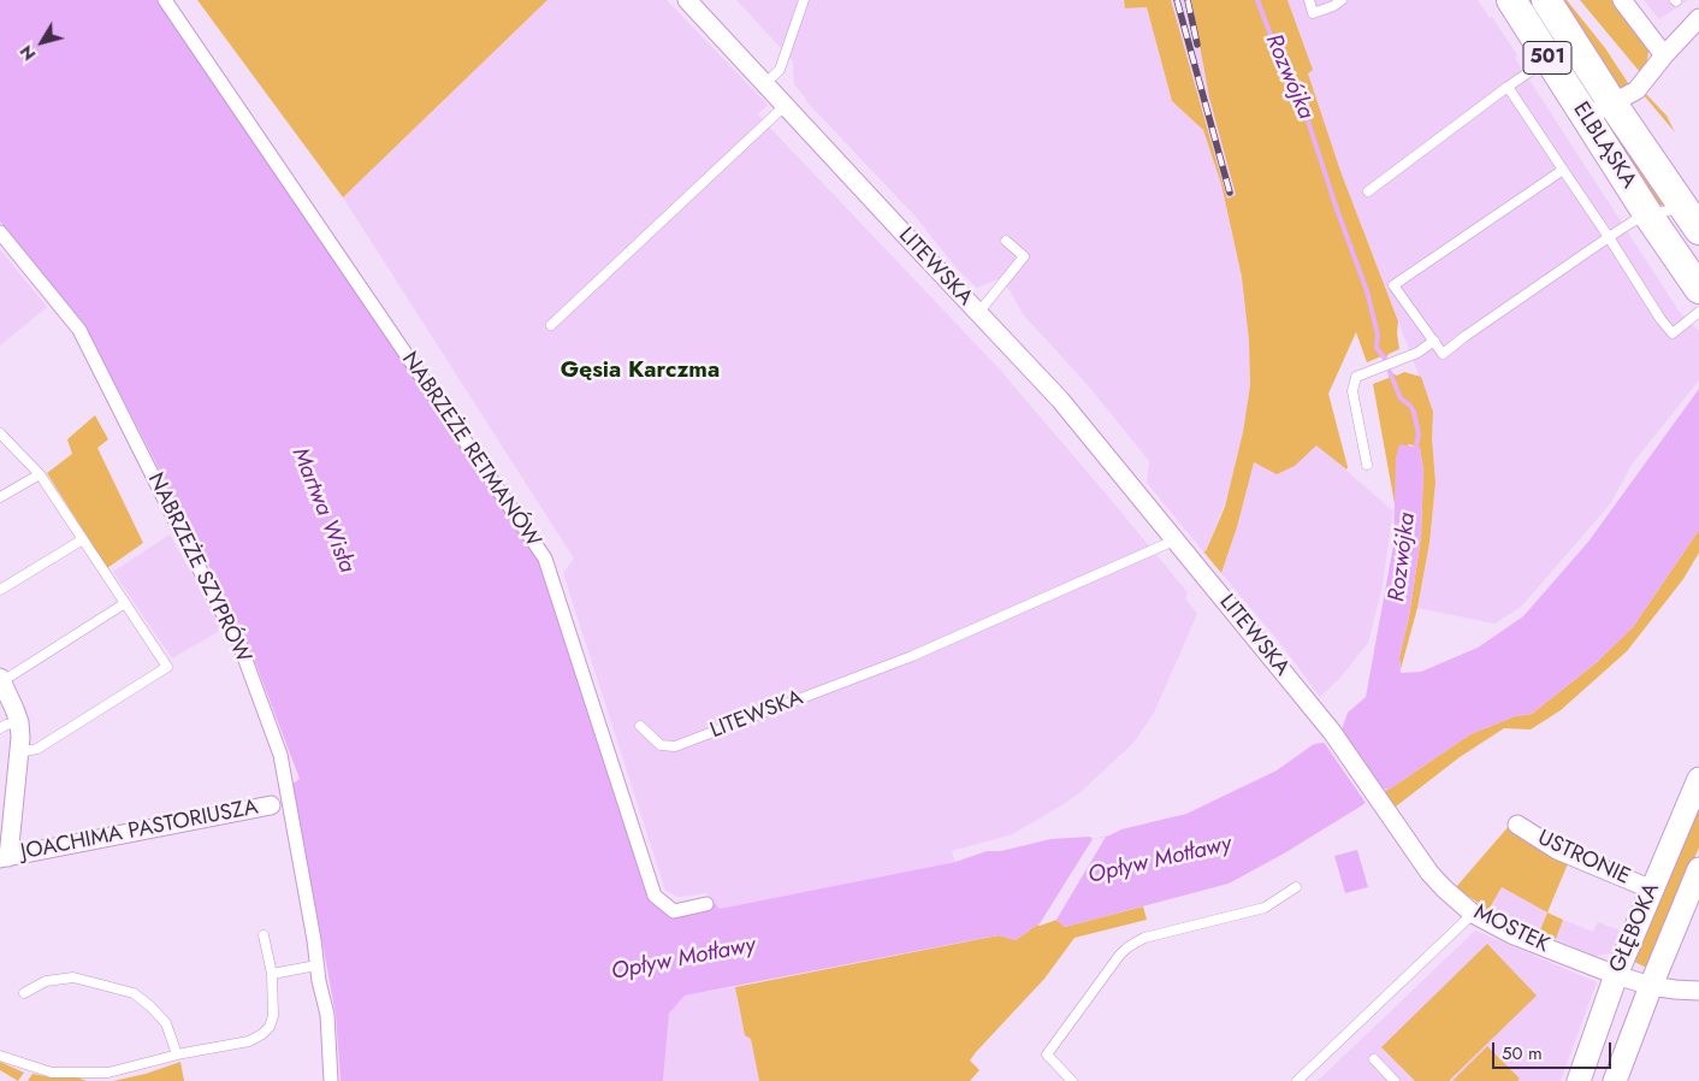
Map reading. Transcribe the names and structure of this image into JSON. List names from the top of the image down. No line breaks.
{"streets":{"main road":["501","ELBLĄSKA"],"street":["LITEWSKA","NABRZEŻE RETMANÓW","NABRZEŻE SZYPRÓW","JOACHIMA PASTORIUSZA","USTRONIE","GŁĘBOKA","MOSTEK"]},"crossings":[["LITEWSKA","MOSTEK"],["USTRONIE","GŁĘBOKA"],["GŁĘBOKA","MOSTEK"]],"districts":["Gęsia Karczma"],"water":["Rozwójka","Martwa Wisła","Opływ Motławy"],"scale_bar":"50 m","north":"bottom left"}
